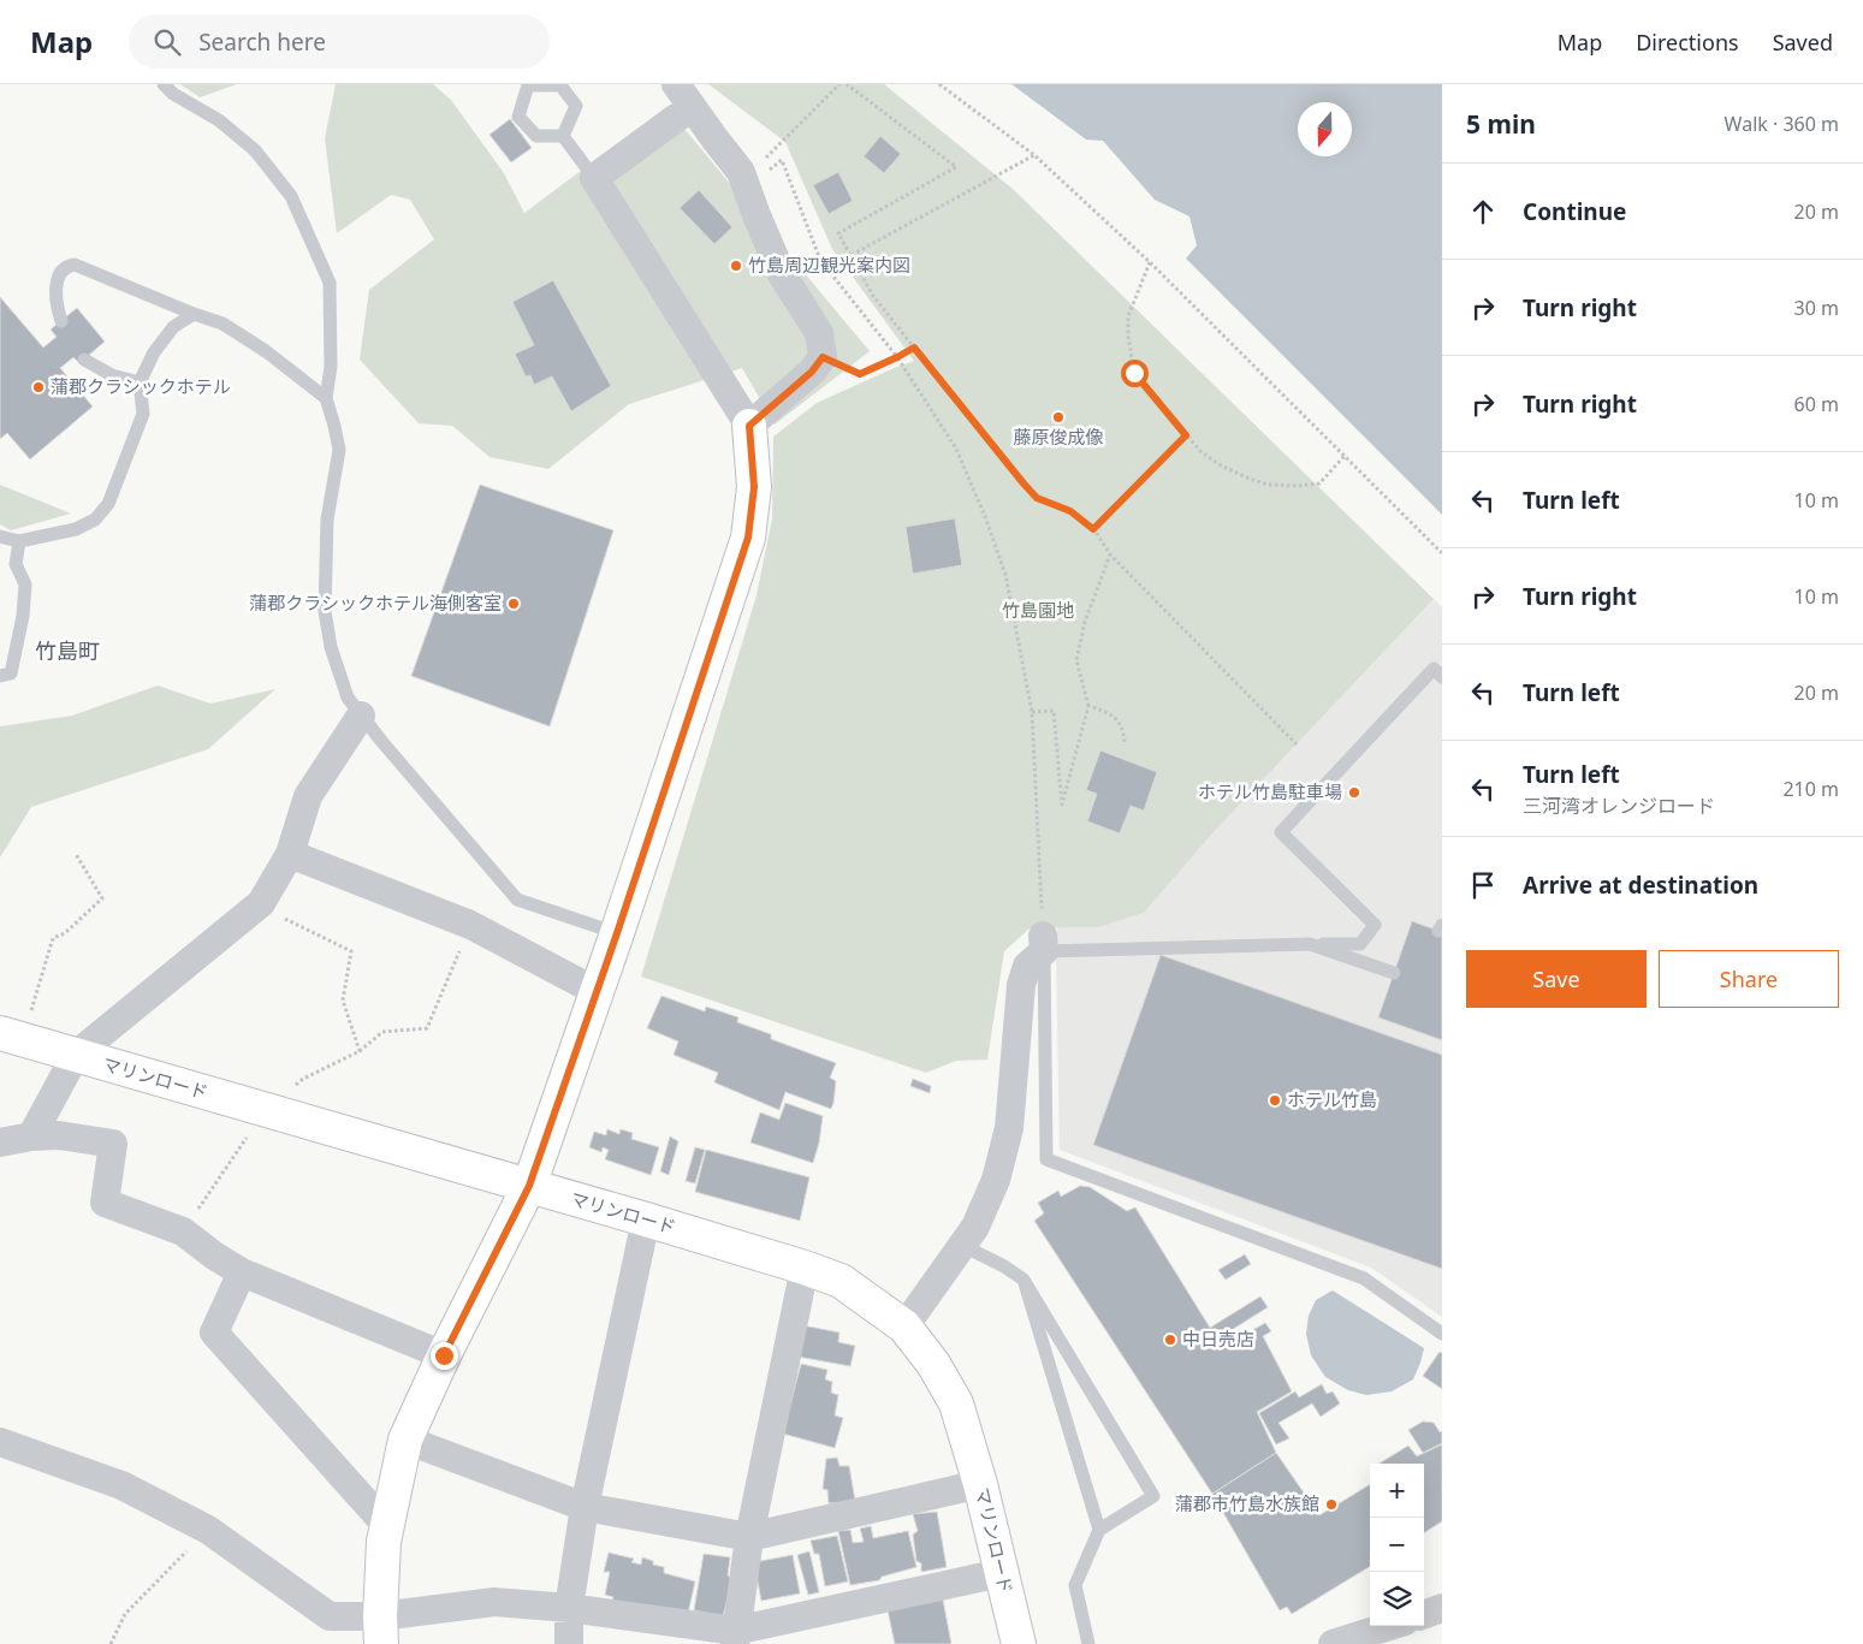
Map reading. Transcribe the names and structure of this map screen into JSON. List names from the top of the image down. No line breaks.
{"streets":{"street":["マリンロード"]},"districts":["竹島町"],"parks":["竹島園地"],"places":["竹島周辺観光案内図","蒲郡クラシックホテル","藤原俊成像","蒲郡クラシックホテル海側客室","ホテル竹島駐車場","ホテル竹島","中日売店","蒲郡市竹島水族館"],"north":"bottom","page":{"header":"Map","search":"Search here","nav":["Map","Directions","Saved"],"heading":["5 min","Walk · 360 m"],"list":[["Continue","20 m"],["Turn right","30 m"],["Turn right","60 m"],["Turn left","10 m"],["Turn right","10 m"],["Turn left","20 m"],["Turn left","三河湾オレンジロード","210 m"],"Arrive at destination"],"buttons":["Save","Share"],"map_buttons":["+","−"]}}
